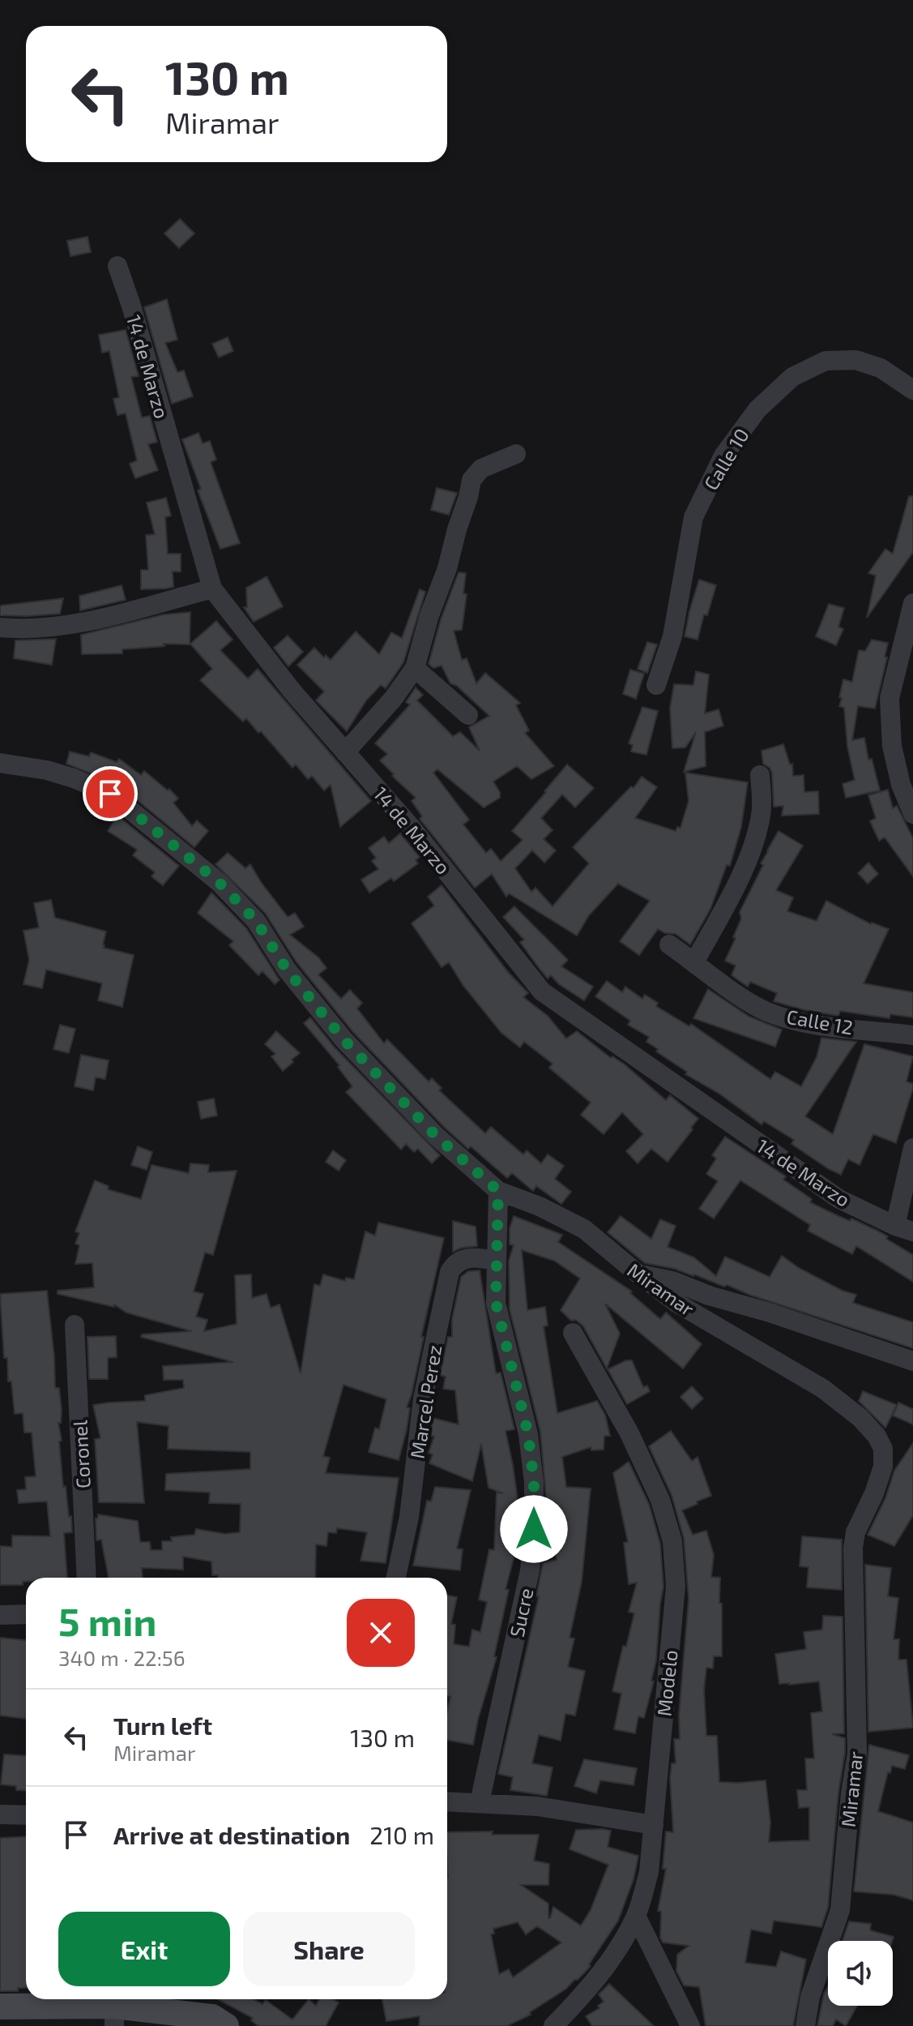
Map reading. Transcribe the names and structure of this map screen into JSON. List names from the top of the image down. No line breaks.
{"streets":{"street":["14 de Marzo","Calle 10","Calle 12","Miramar","Marcel Perez","Coronel","Sucre","Modelo"]},"crossings":[["Miramar","Sucre"],["Marcel Perez","Sucre"]],"page":{"turn":["130 m","Miramar"],"heading":["5 min","340 m · 22:56"],"list":[{"name":"Turn left","note":"Miramar","value":"130 m"},{"name":"Arrive at destination","value":"210 m"}],"buttons":["Exit","Share"]}}
